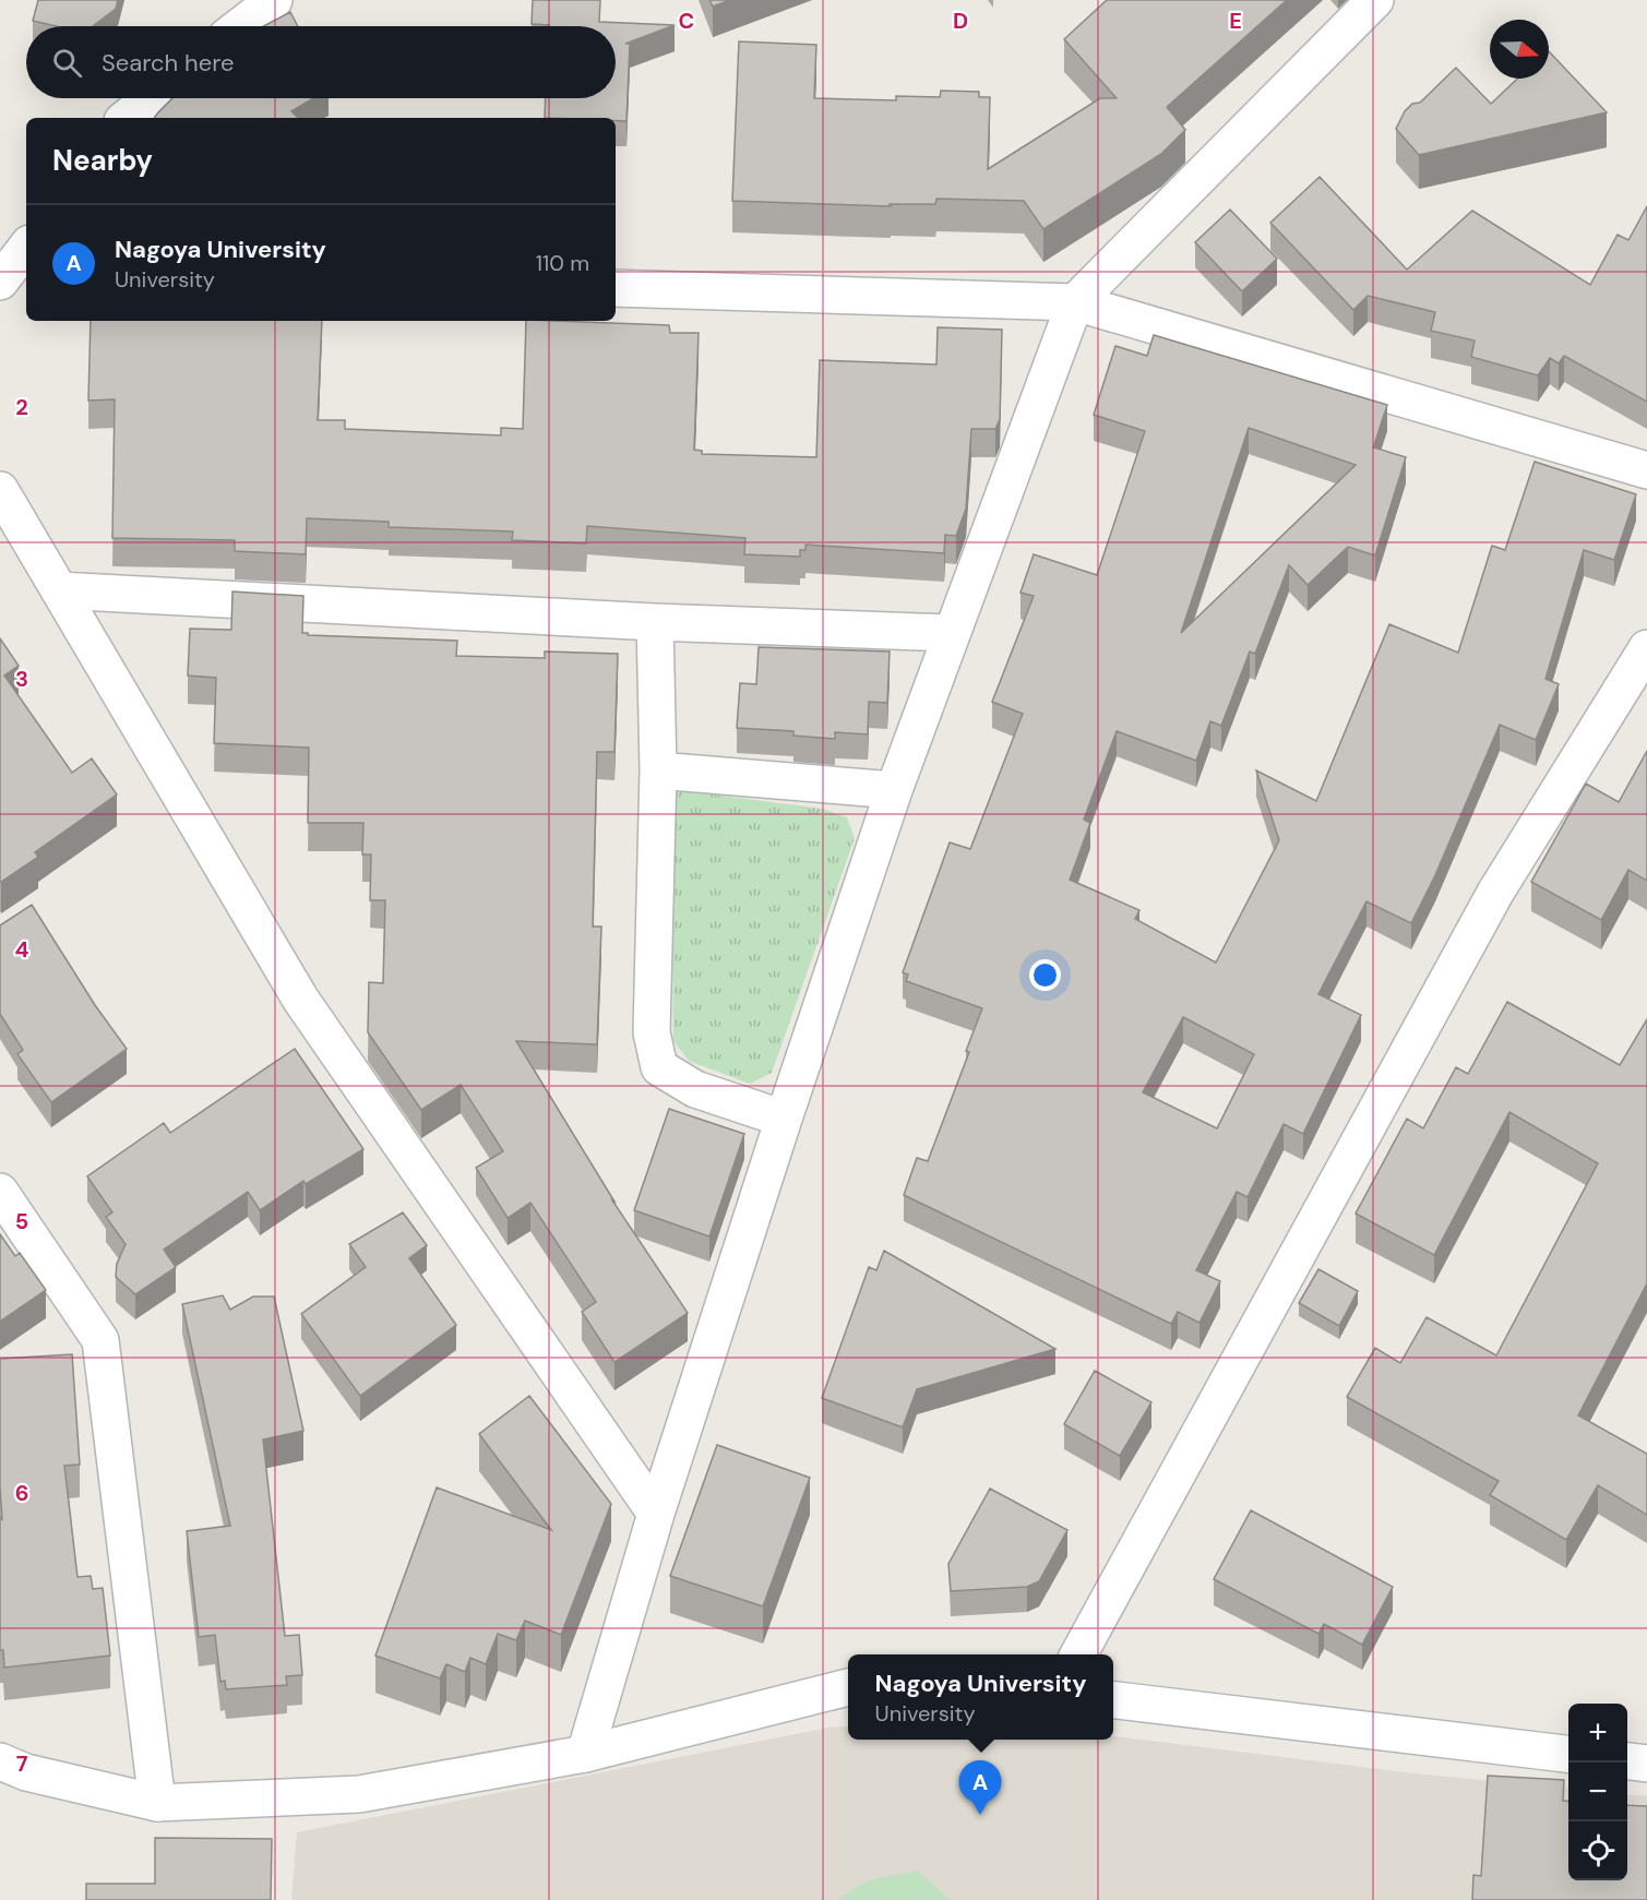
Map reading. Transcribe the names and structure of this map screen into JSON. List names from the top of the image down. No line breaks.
{"north":"right","page":{"search":"Search here","heading":"Nearby","list":[{"mark":"A","name":"Nagoya University","note":"University","value":"110 m"}],"popup":["Nagoya University","University"],"map_buttons":["+","−"],"pins":"A"},"grid":{"columns":["C","D","E"],"rows":["2","3","4","5","6","7"]}}
